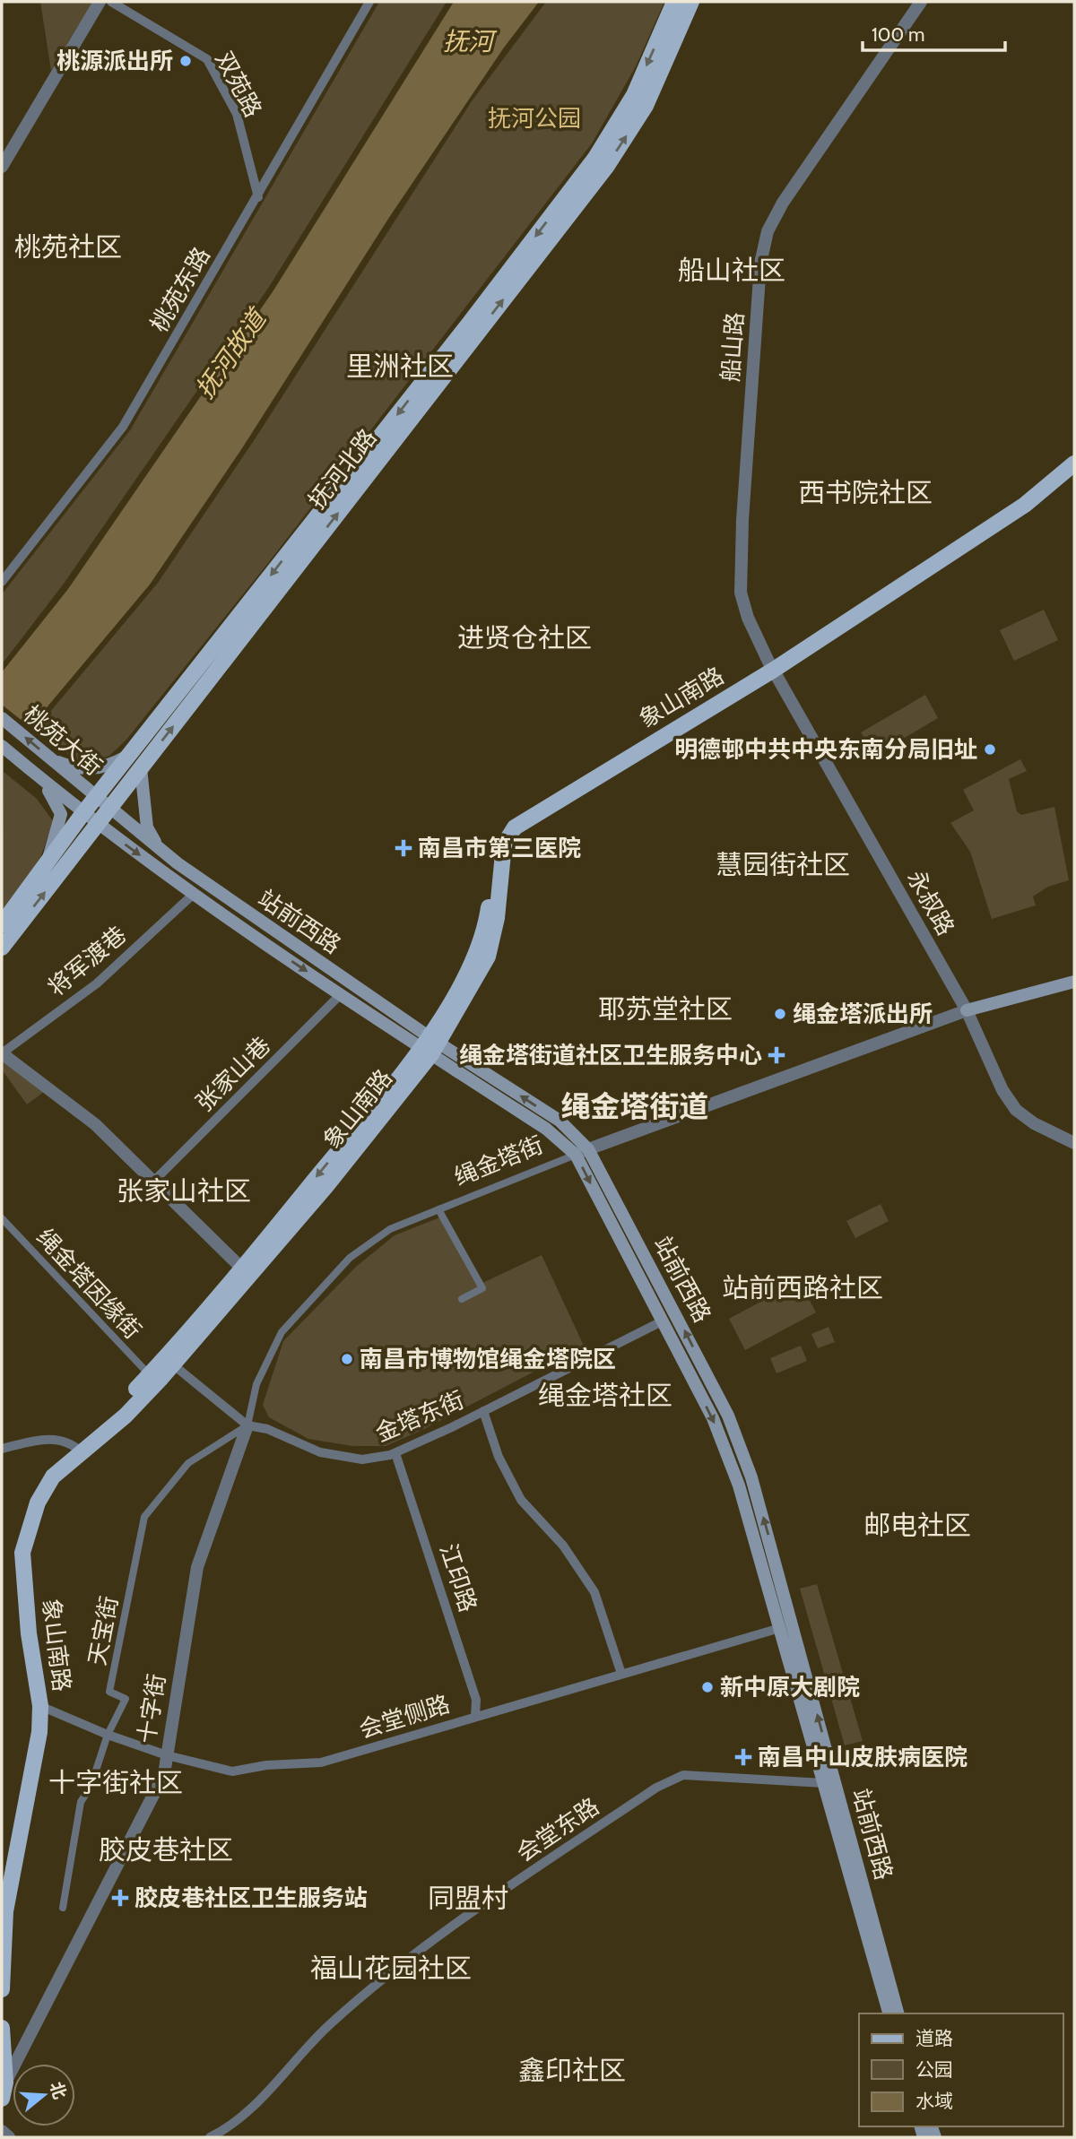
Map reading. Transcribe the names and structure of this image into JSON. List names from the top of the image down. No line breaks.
{"streets":{"main road":["抚河北路","象山南路","桃苑大街","站前西路"],"street":["双苑路","桃苑东路","船山路","永叔路","将军渡巷","张家山巷","绳金塔街","绳金塔因缘街","金塔东街","江印路","天宝街","十字街","会堂侧路","会堂东路"]},"crossings":[["双苑路","桃苑东路"],["船山路","象山南路"],["船山路","永叔路"],["抚河北路","桃苑大街"],["抚河北路","站前西路"],["象山南路","永叔路"],["象山南路","站前西路"],["象山南路","绳金塔因缘街"],["象山南路","金塔东街"],["象山南路","会堂侧路"],["桃苑大街","站前西路"],["永叔路","绳金塔街"],["站前西路","将军渡巷"],["站前西路","张家山巷"],["站前西路","绳金塔街"],["站前西路","金塔东街"],["站前西路","会堂侧路"],["站前西路","会堂东路"],["绳金塔街","金塔东街"],["绳金塔街","天宝街"],["绳金塔街","十字街"],["金塔东街","江印路"],["金塔东街","天宝街"],["金塔东街","十字街"],["江印路","会堂侧路"],["天宝街","十字街"],["天宝街","会堂侧路"],["十字街","会堂侧路"]],"districts":["桃苑社区","船山社区","里洲社区","西书院社区","进贤仓社区","慧园街社区","耶苏堂社区","绳金塔街道","张家山社区","站前西路社区","绳金塔社区","邮电社区","十字街社区","胶皮巷社区","同盟村","福山花园社区","鑫印社区"],"water":["抚河","抚河故道"],"parks":["抚河公园"],"places":{"other":["桃源派出所","明德邨中共中央东南分局旧址","绳金塔派出所","南昌市博物馆绳金塔院区","新中原大剧院"],"health":["南昌市第三医院","绳金塔街道社区卫生服务中心","南昌中山皮肤病医院","胶皮巷社区卫生服务站"]},"legend":["道路","公园","水域"],"scale_bar":"100 m","north":"right"}
